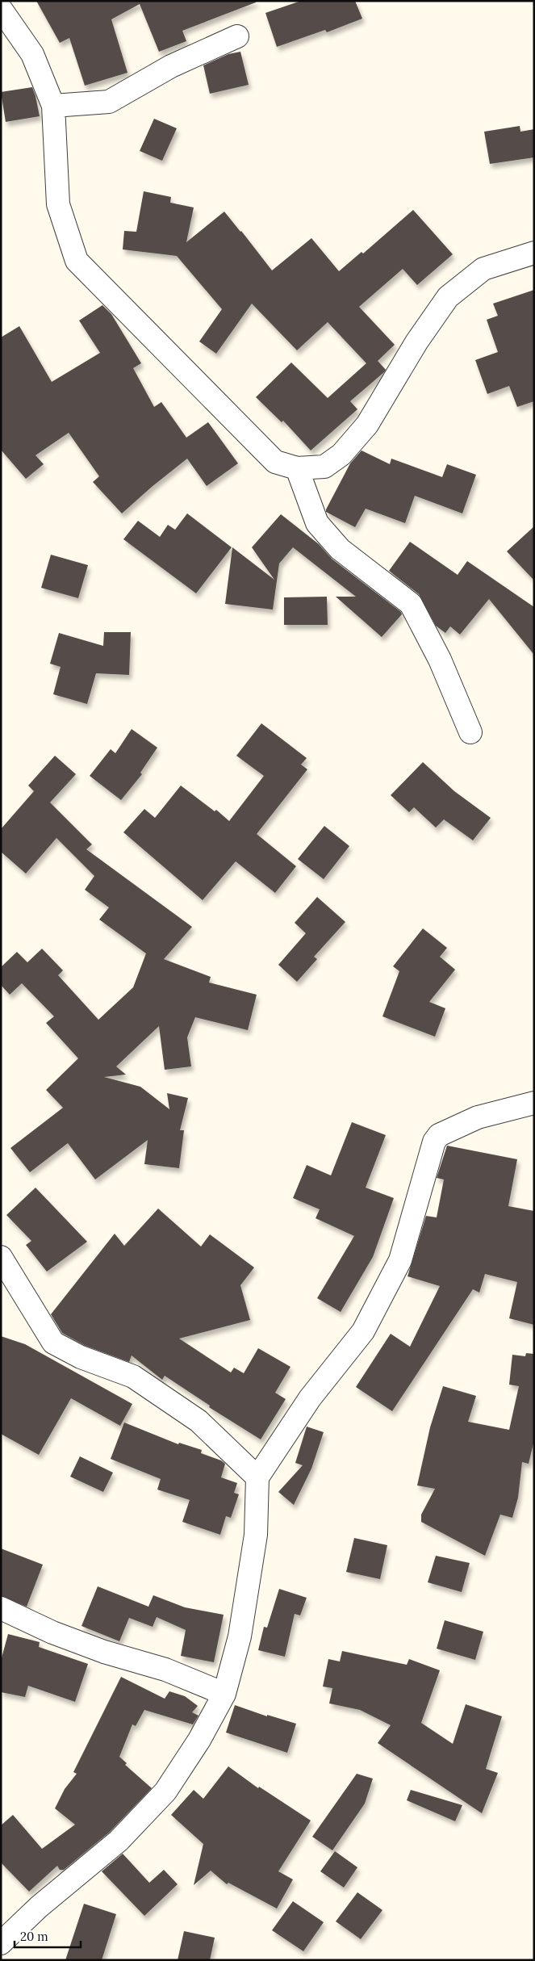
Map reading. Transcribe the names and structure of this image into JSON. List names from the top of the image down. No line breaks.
{"scale_bar":"20 m"}
